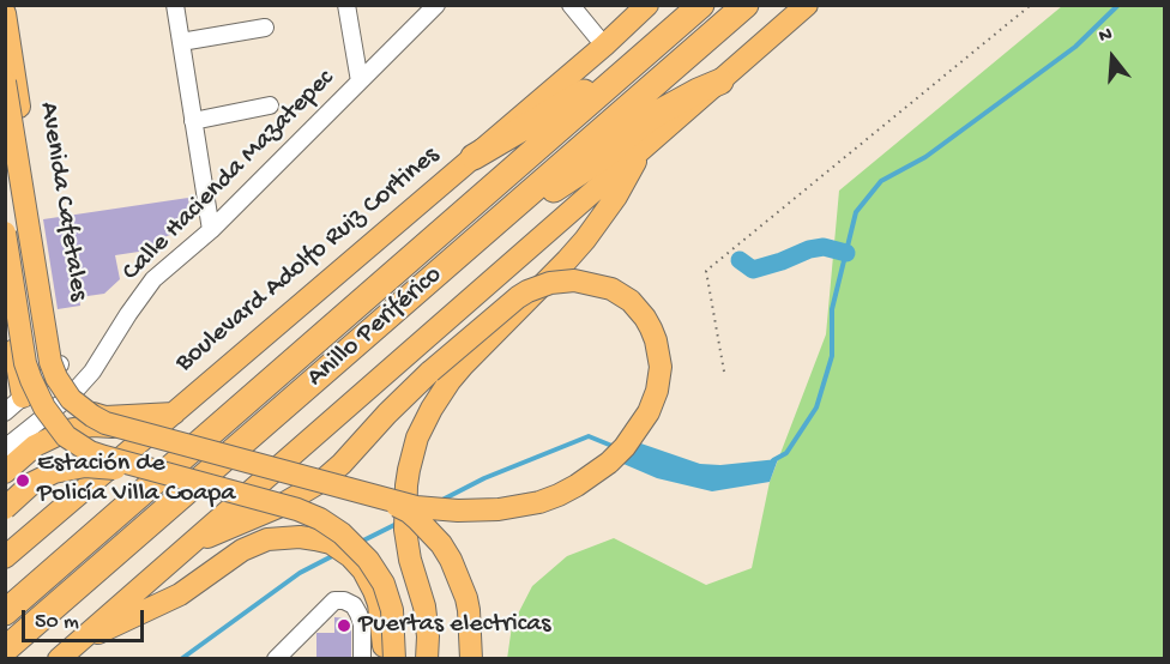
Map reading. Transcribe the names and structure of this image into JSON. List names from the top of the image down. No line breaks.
{"streets":{"highway":["Anillo Periférico"],"main road":["Avenida Cafetales","Boulevard Adolfo Ruiz Cortines"],"street":["Calle Hacienda Mazatepec"]},"crossings":[["Calle Hacienda Mazatepec","Avenida Cafetales"]],"places":["Estación de Policía Villa Coapa","Puertas electricas"],"scale_bar":"50 m","north":"top"}
